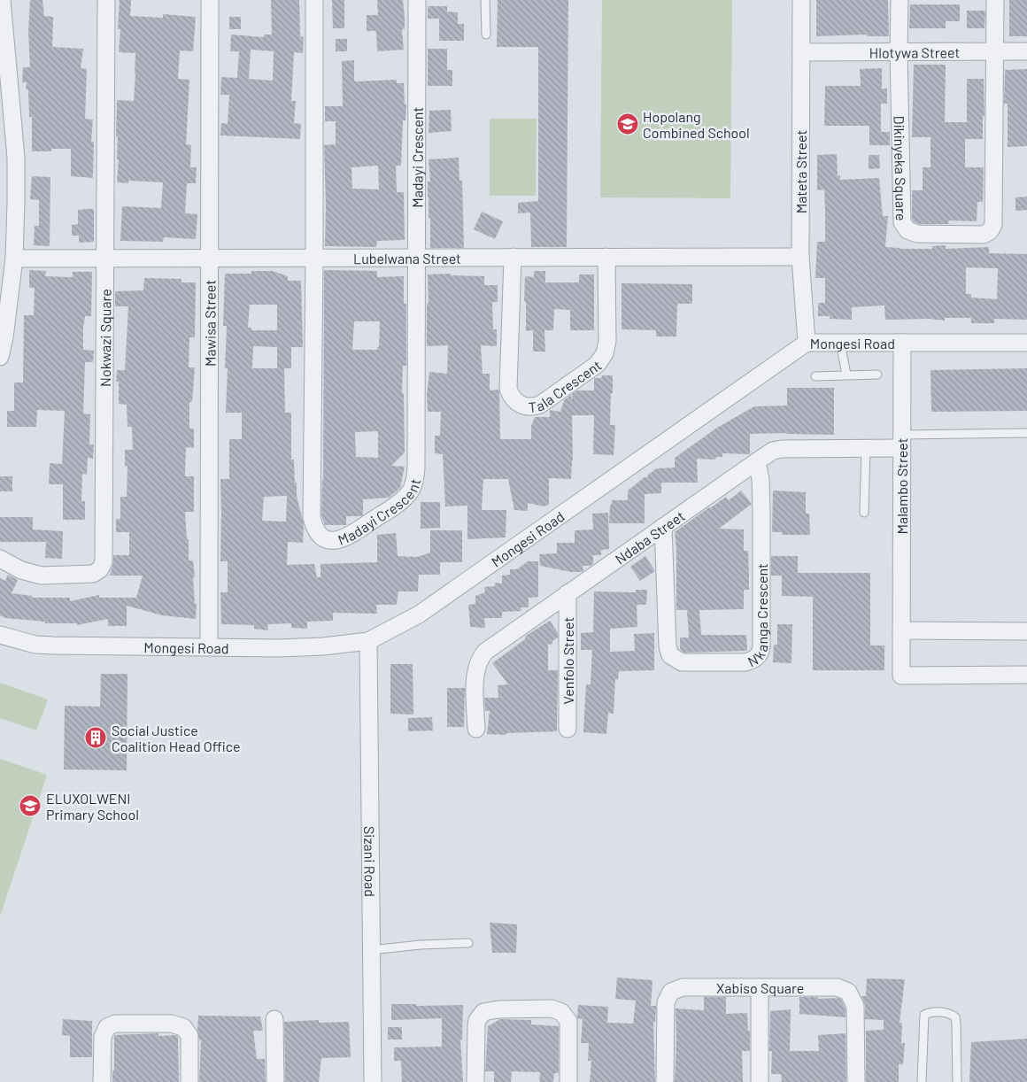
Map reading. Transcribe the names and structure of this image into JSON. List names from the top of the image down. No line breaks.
{"streets":{"street":["Hlotywa Street","Madayi Crescent","Dikinyeka Square","Mateta Street","Lubelwana Street","Mawisa Street","Nokwazi Square","Mongesi Road","Tala Crescent","Malambo Street","Ndaba Street","Nkanga Crescent","Venfolo Street","Sizani Road","Xabiso Square"]},"crossings":[["Hlotywa Street","Dikinyeka Square"],["Hlotywa Street","Mateta Street"],["Madayi Crescent","Lubelwana Street"],["Mateta Street","Lubelwana Street"],["Mateta Street","Mongesi Road"],["Lubelwana Street","Mawisa Street"],["Lubelwana Street","Nokwazi Square"],["Lubelwana Street","Tala Crescent"],["Mawisa Street","Mongesi Road"],["Mongesi Road","Malambo Street"],["Mongesi Road","Sizani Road"],["Malambo Street","Ndaba Street"],["Ndaba Street","Nkanga Crescent"],["Ndaba Street","Venfolo Street"]],"places":{"school or university":["Hopolang Combined School","ELUXOLWENI Primary School"],"building":["Social Justice Coalition Head Office"]}}
